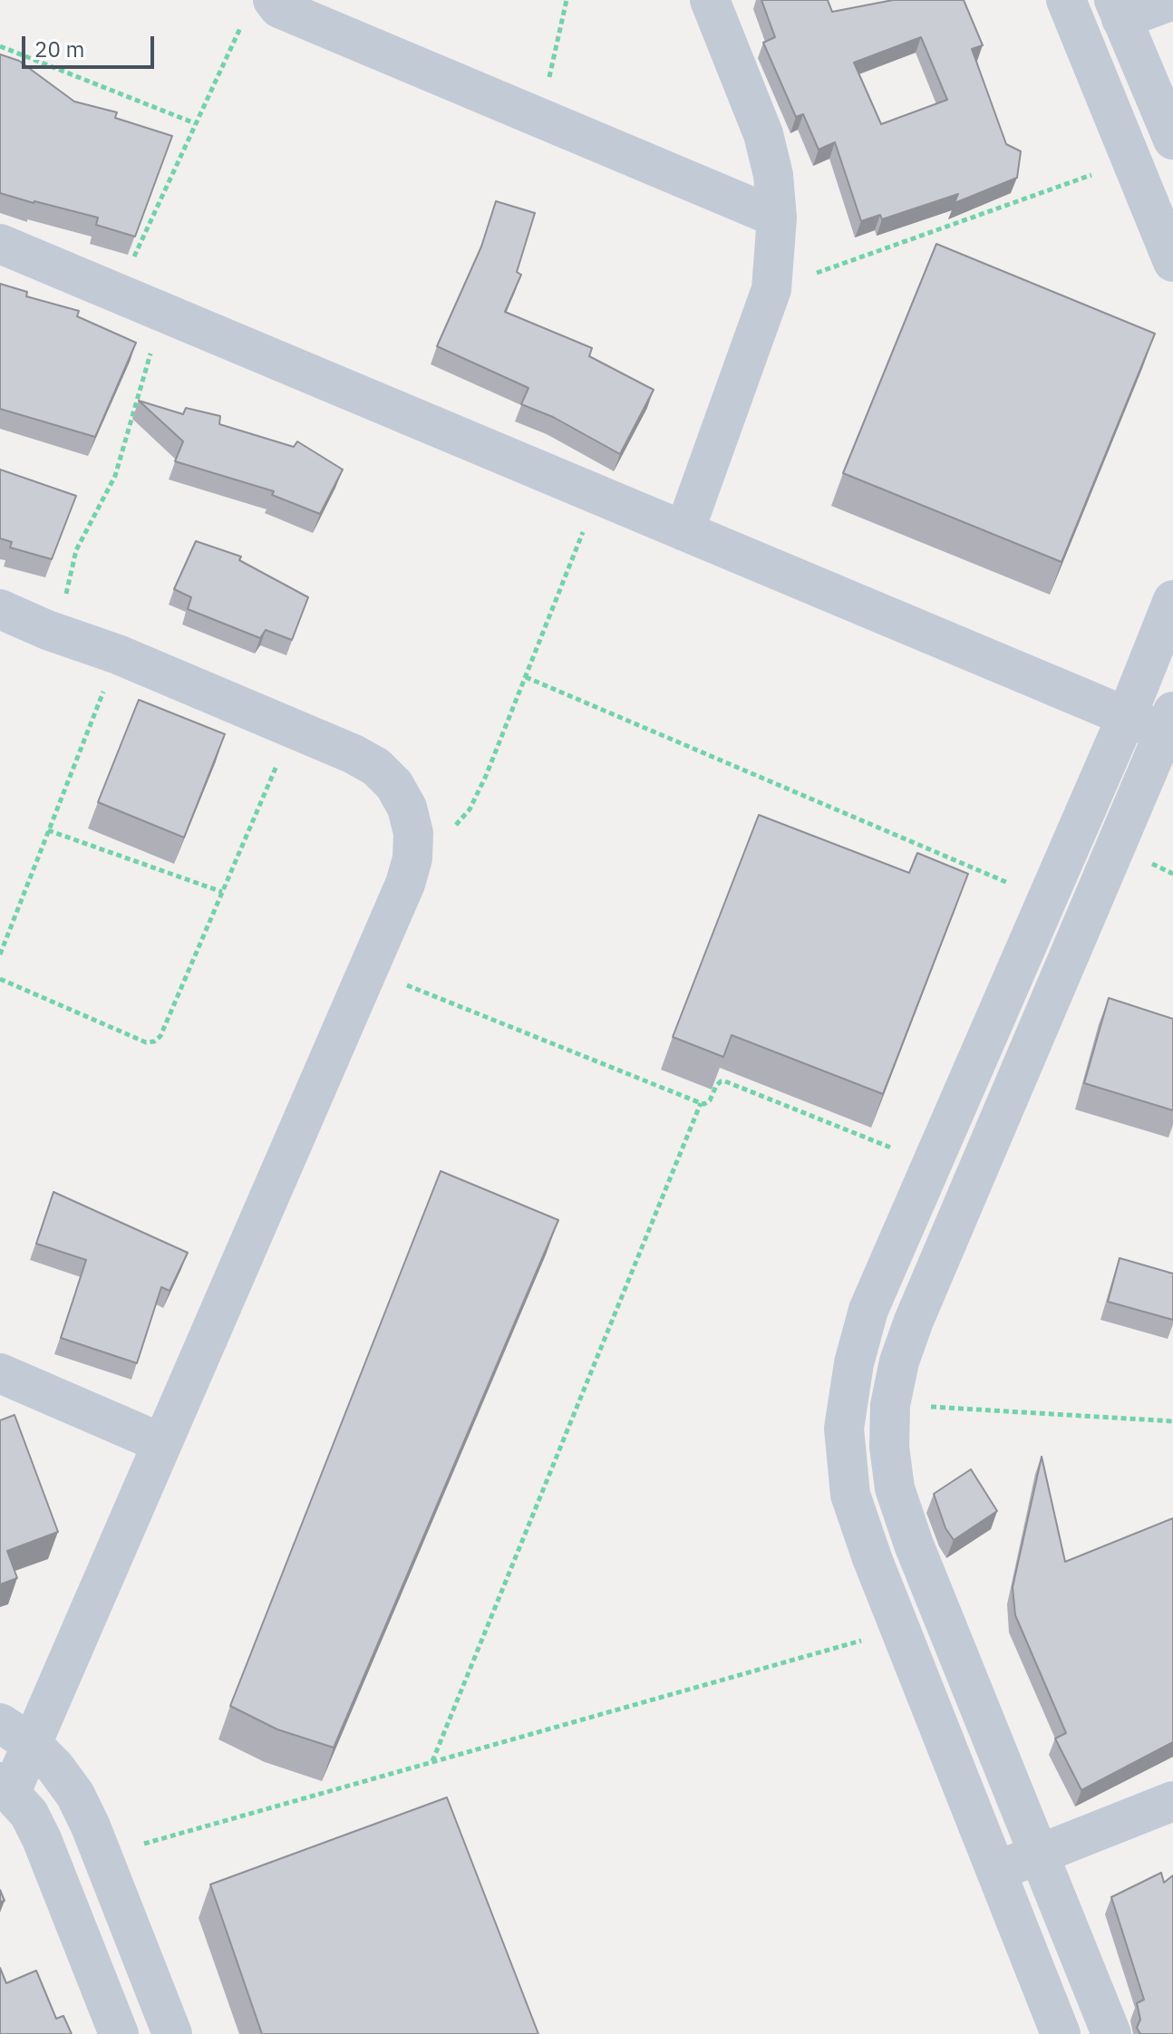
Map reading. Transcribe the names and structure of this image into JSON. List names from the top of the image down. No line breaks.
{"scale_bar":"20 m"}
